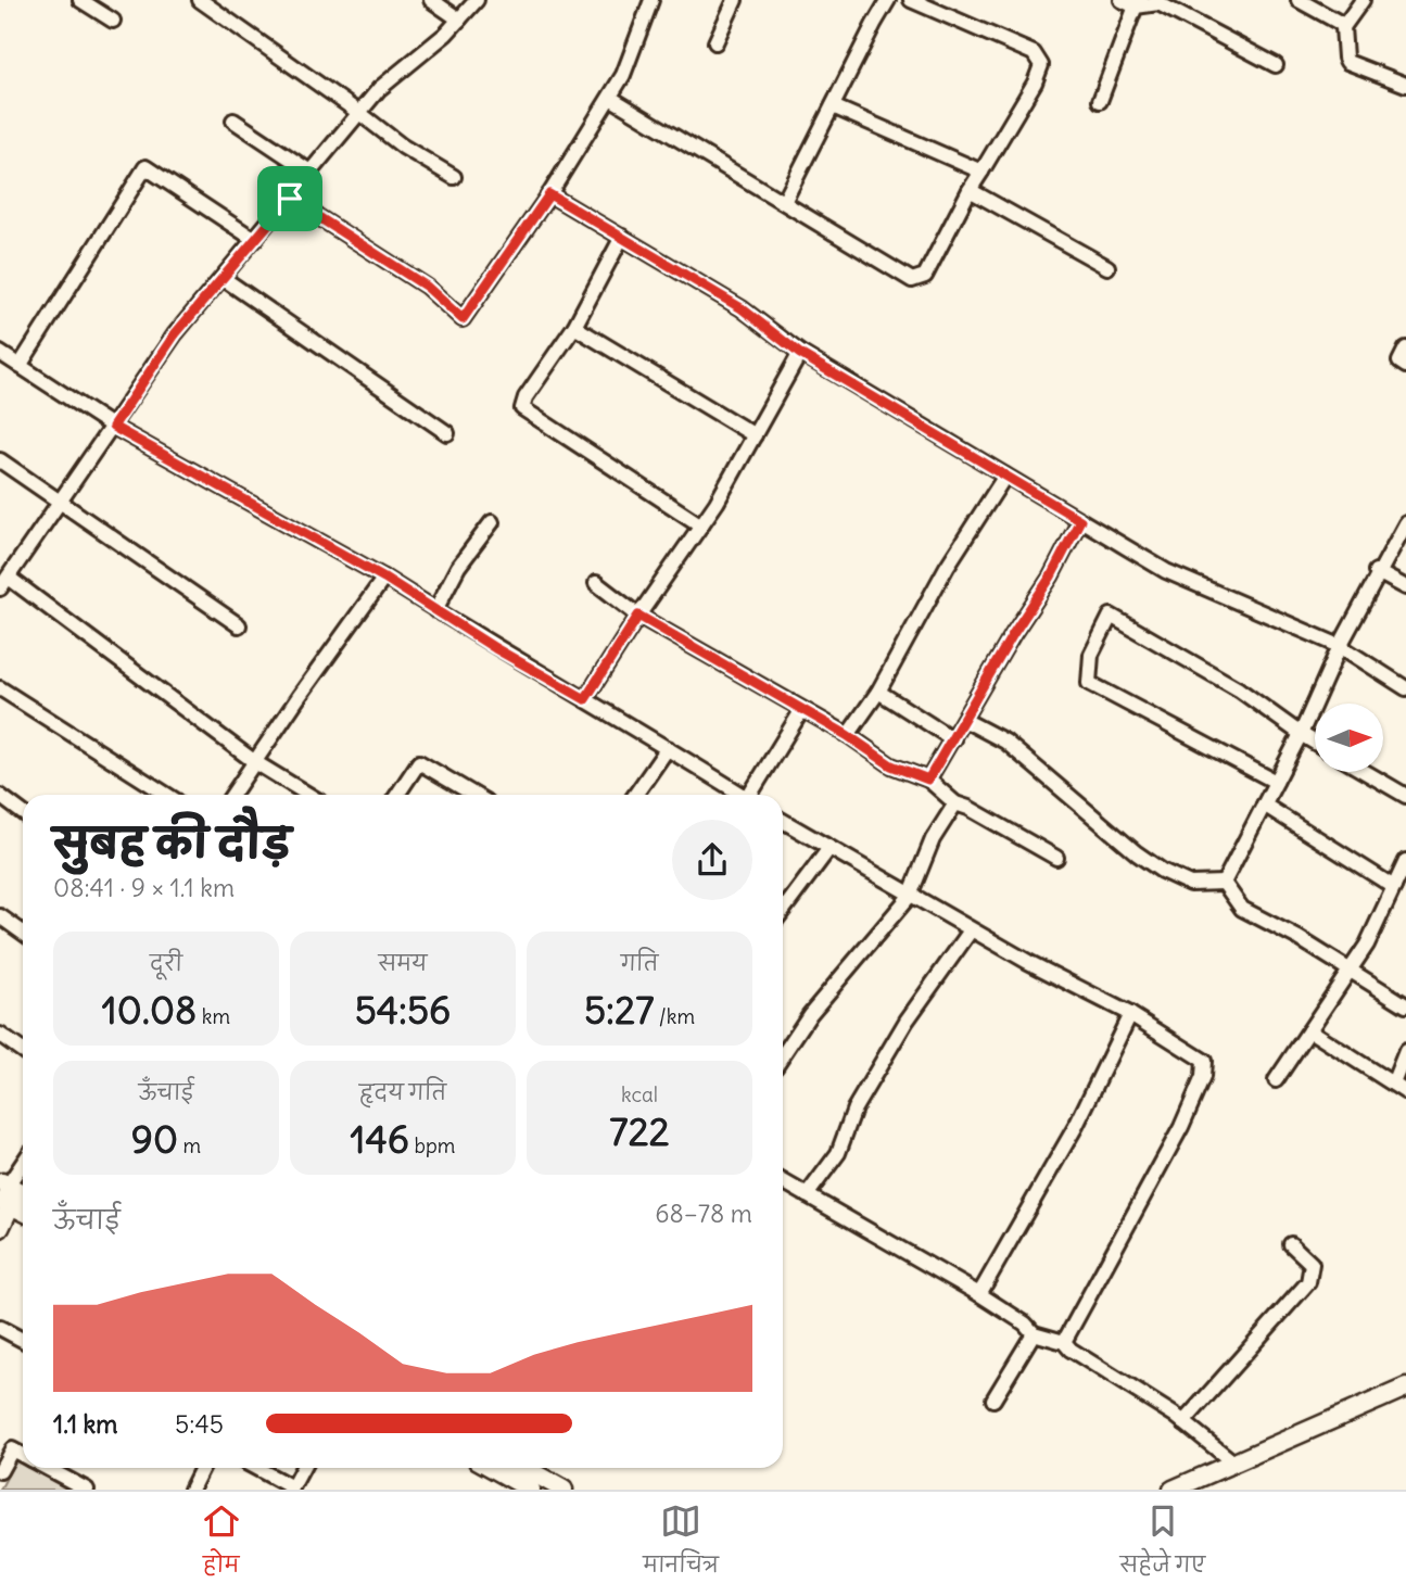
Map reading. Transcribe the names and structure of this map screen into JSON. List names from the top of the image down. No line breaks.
{"north":"right","page":{"heading":["सुबह की दौड़","08:41 · 9 × 1.1 km"],"stats":[["दूरी","10.08 km"],["समय","54:56"],["गति","5:27 /km"],["ऊँचाई","90 m"],["हृदय गति","146 bpm"],["kcal","722"]],"chart":["ऊँचाई","68–78 m"],"list":[{"name":"1.1 km","note":"5:45"}],"tabs":["होम","मानचित्र","सहेजे गए"]}}
